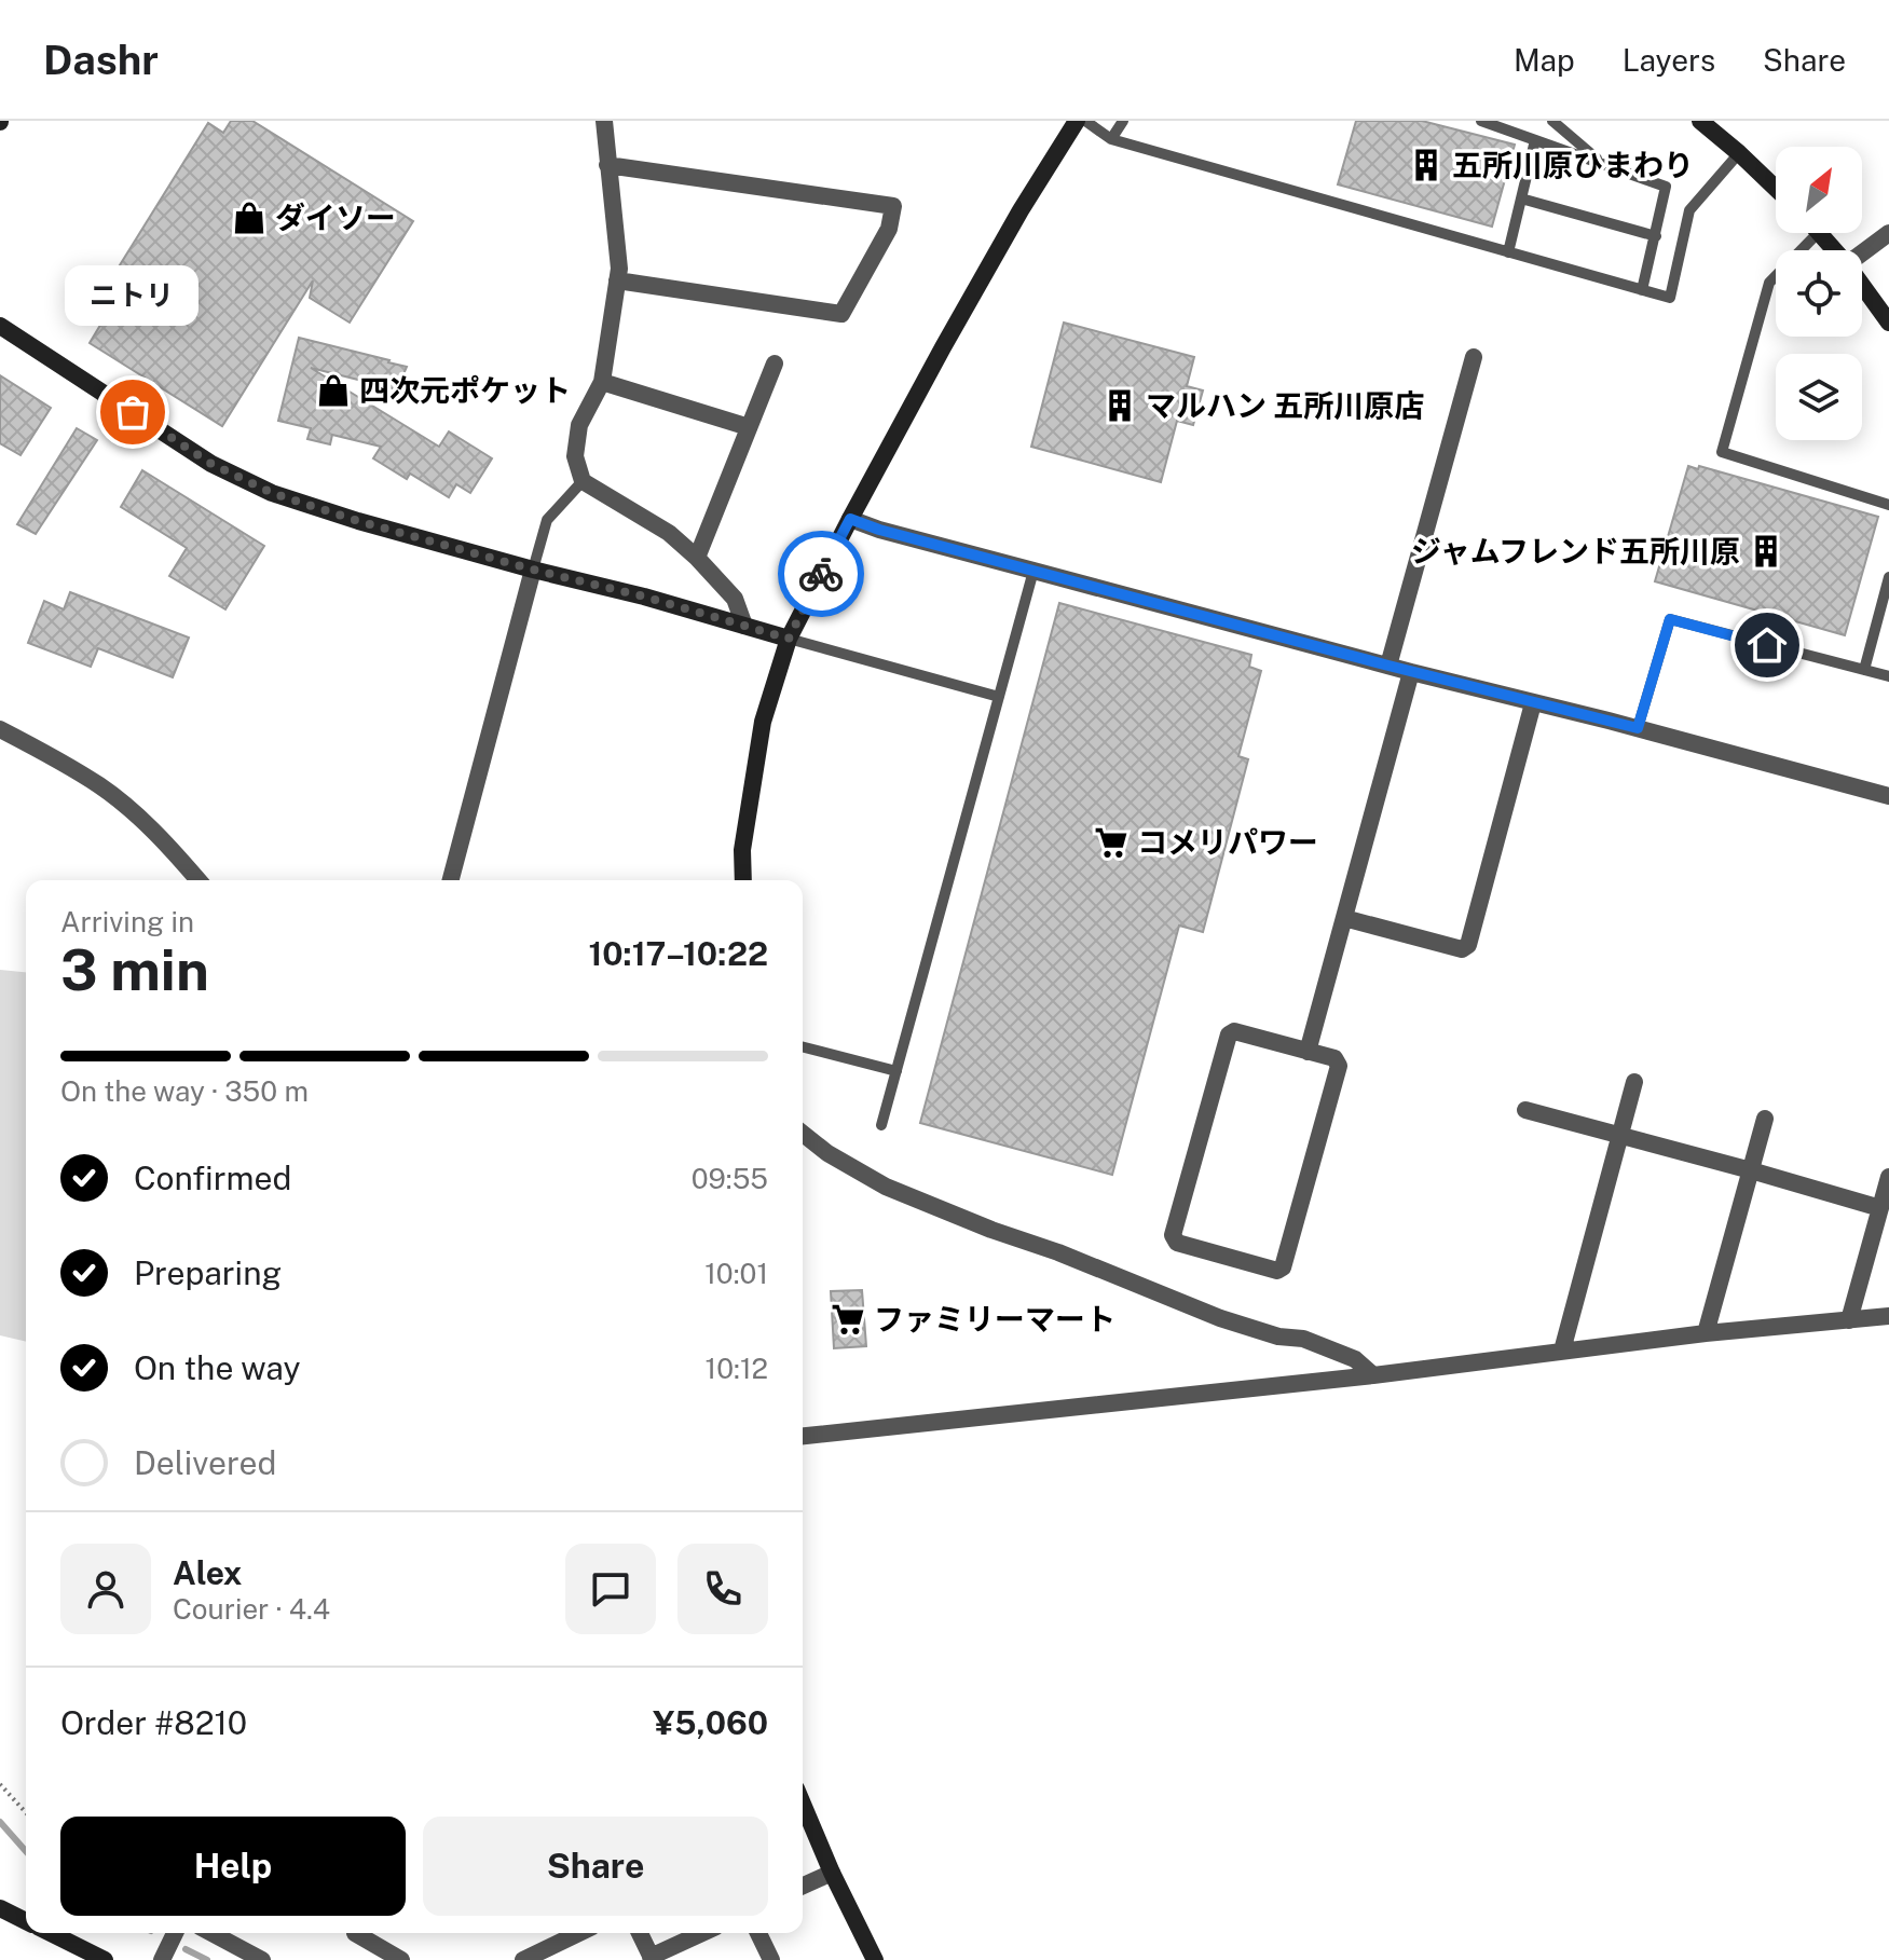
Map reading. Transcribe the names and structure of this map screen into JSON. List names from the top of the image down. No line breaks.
{"places":{"building":["五所川原ひまわり","マルハン 五所川原店","ジャムフレンド五所川原"],"shop":["ダイソー","四次元ポケット"],"other":["ニトリ"],"supermarket":["コメリパワー","ファミリーマート"]},"north":"top right","page":{"header":"Dashr","nav":["Map","Layers","Share"],"bubble":"ニトリ","heading":["3 min","Arriving in","10:17–10:22"],"panel":["Alex","Courier · 4.4","Order #8210","¥5,060"],"bar":"On the way · 350 m","list":[["Confirmed","09:55"],["Preparing","10:01"],["On the way","10:12"],"Delivered"],"buttons":["Help","Share"]}}
